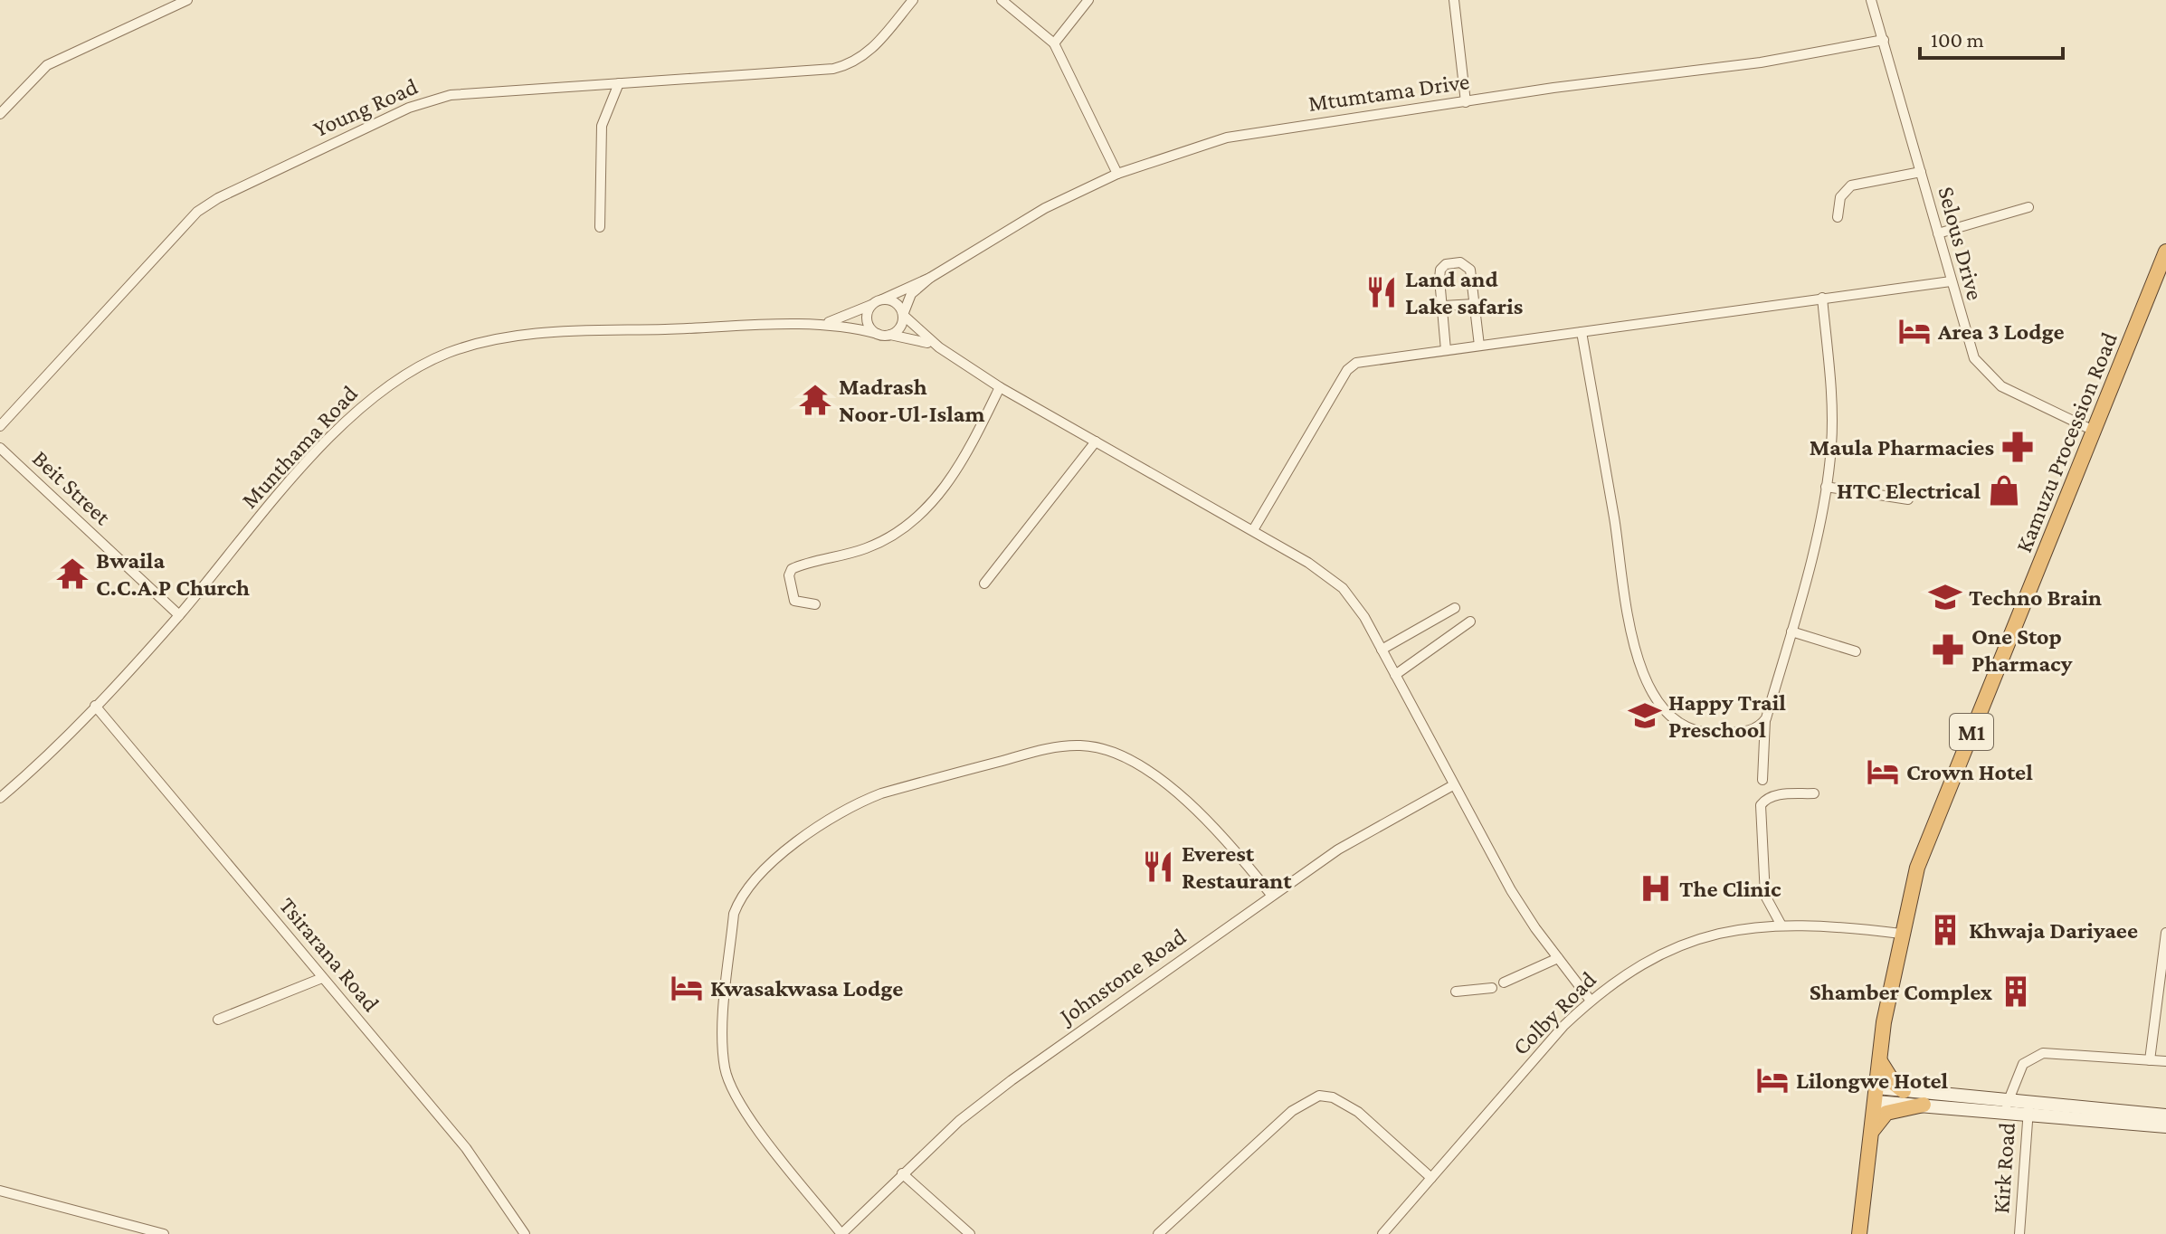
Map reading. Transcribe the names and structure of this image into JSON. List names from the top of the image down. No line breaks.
{"streets":{"highway":["Kamuzu Procession Road","M1"],"street":["Mtumtama Drive","Young Road","Selous Drive","Munthama Road","Beit Street","Tsirarana Road","Johnstone Road","Colby Road","Kirk Road"]},"crossings":[["Mtumtama Drive","Selous Drive"],["Selous Drive","Kamuzu Procession Road"],["Kamuzu Procession Road","Colby Road"],["Munthama Road","Beit Street"],["Munthama Road","Tsirarana Road"]],"places":{"restaurant":["Land and Lake safaris","Everest Restaurant"],"hotel":["Area 3 Lodge","Crown Hotel","Kwasakwasa Lodge","Lilongwe Hotel"],"temple":["Madrash Noor-Ul-Islam","Bwaila C.C.A.P Church"],"pharmacy":["Maula Pharmacies","One Stop Pharmacy"],"shop":["HTC Electrical"],"school or university":["Techno Brain","Happy Trail Preschool"],"hospital":["The Clinic"],"building":["Khwaja Dariyaee","Shamber Complex"]},"scale_bar":"100 m"}
